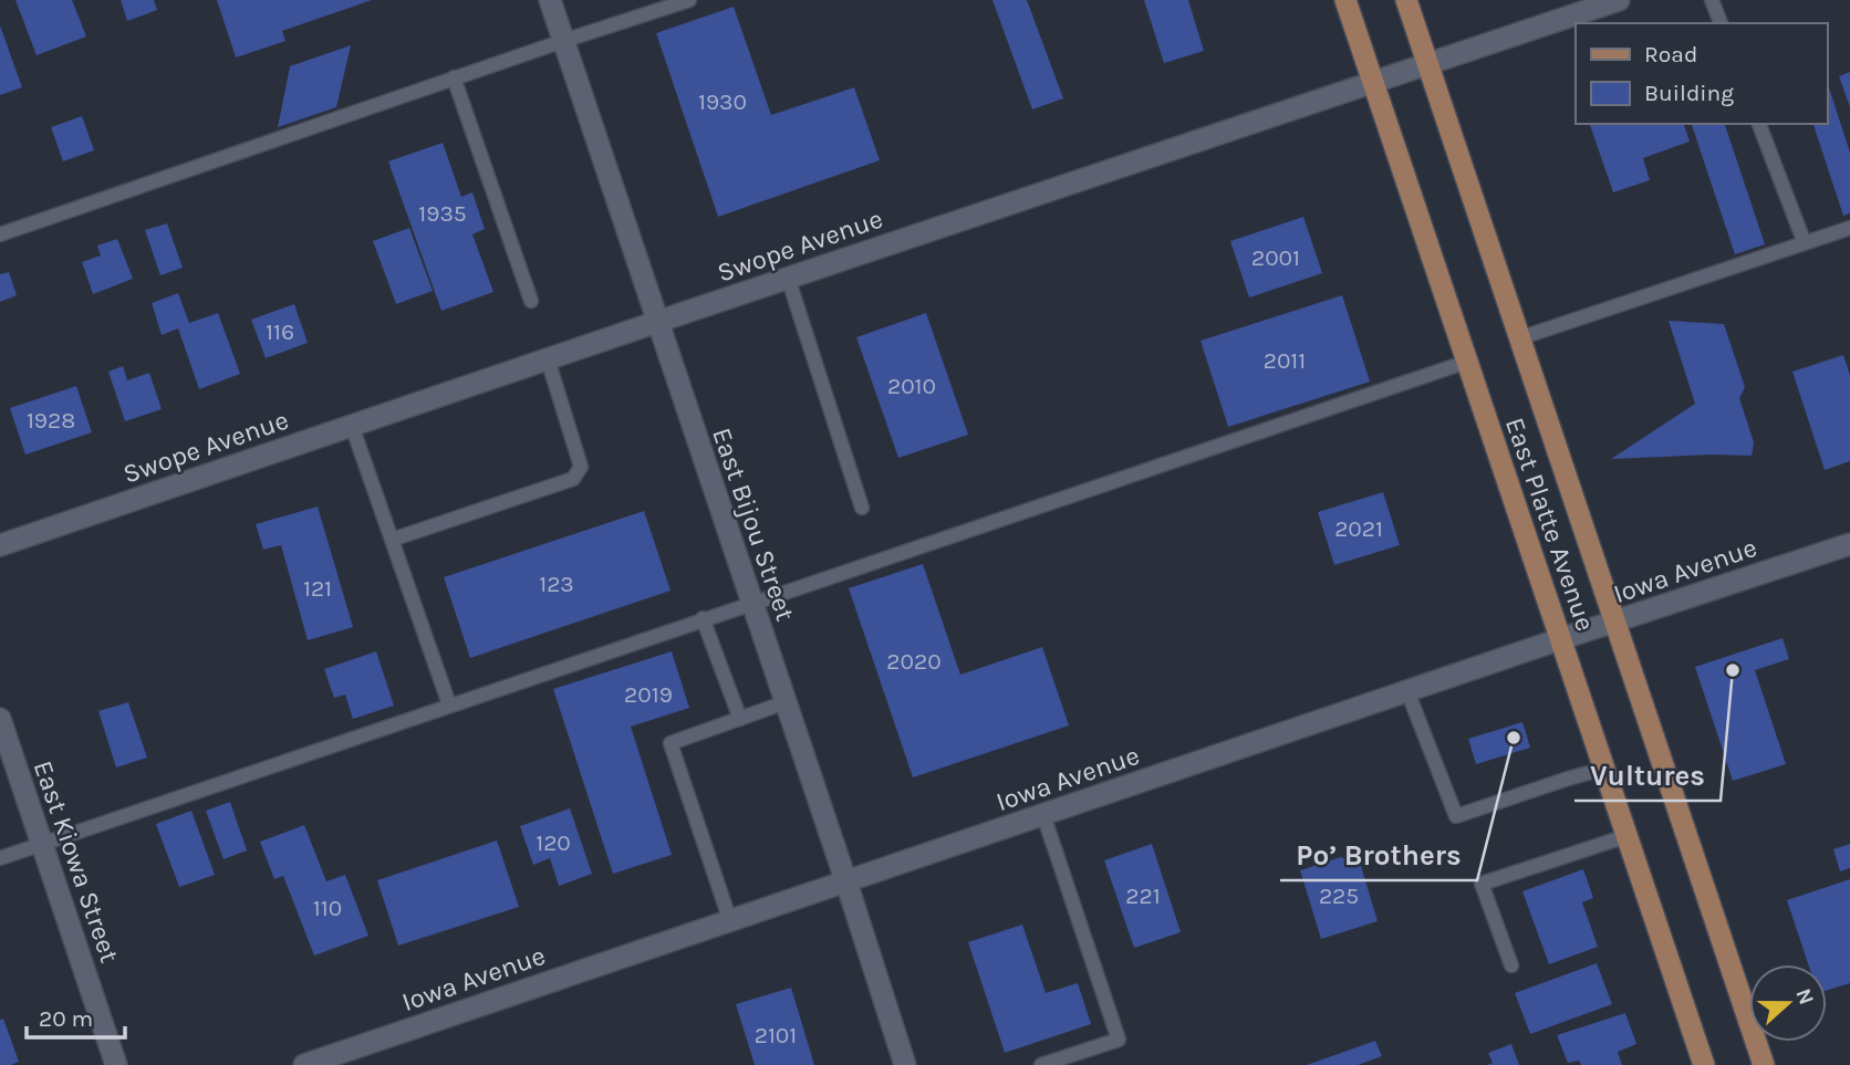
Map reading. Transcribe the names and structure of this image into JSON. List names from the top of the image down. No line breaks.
{"streets":{"main road":["East Platte Avenue"],"street":["Swope Avenue","East Bijou Street","Iowa Avenue","East Kiowa Street"]},"crossings":[["Swope Avenue","East Bijou Street"],["Swope Avenue","East Platte Avenue"],["East Bijou Street","Iowa Avenue"],["East Platte Avenue","Iowa Avenue"]],"places":["Vultures","Po’ Brothers"],"house_numbers":["1930","1935","2001","116","2011","2010","1928","2021","123","121","2020","2019","120","221","225","110","2101"],"legend":["Road","Building"],"scale_bar":"20 m","north":"right"}
